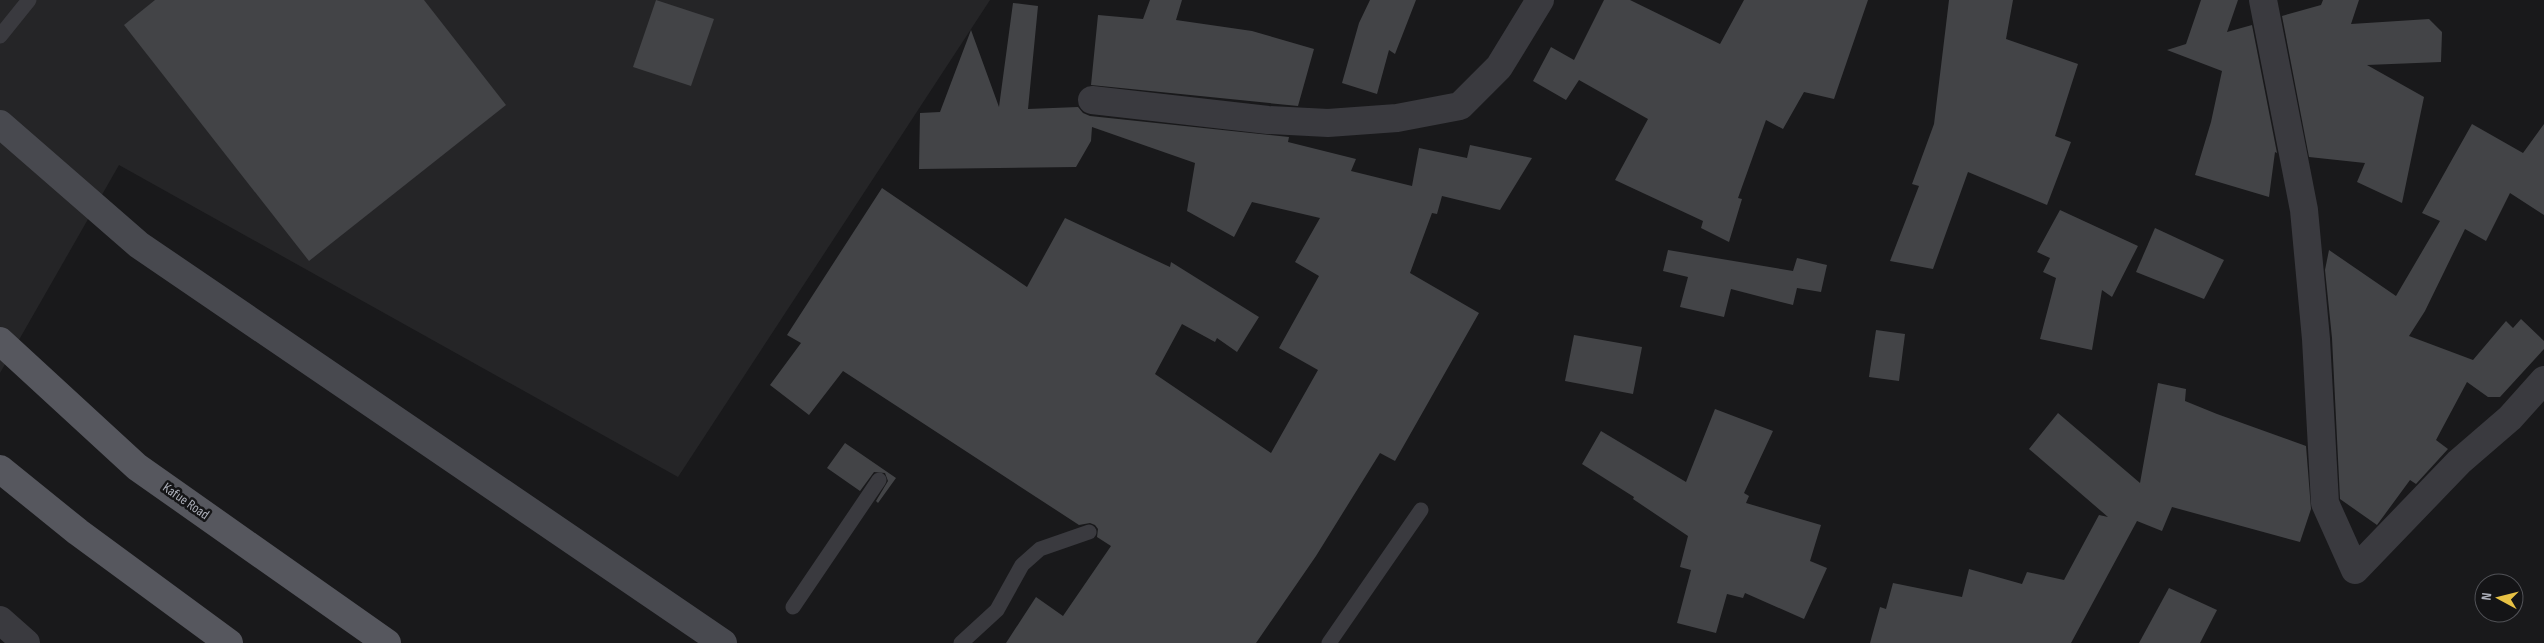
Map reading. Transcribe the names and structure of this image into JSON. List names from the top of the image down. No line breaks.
{"streets":{"main road":["Kafue Road"]},"north":"left"}
